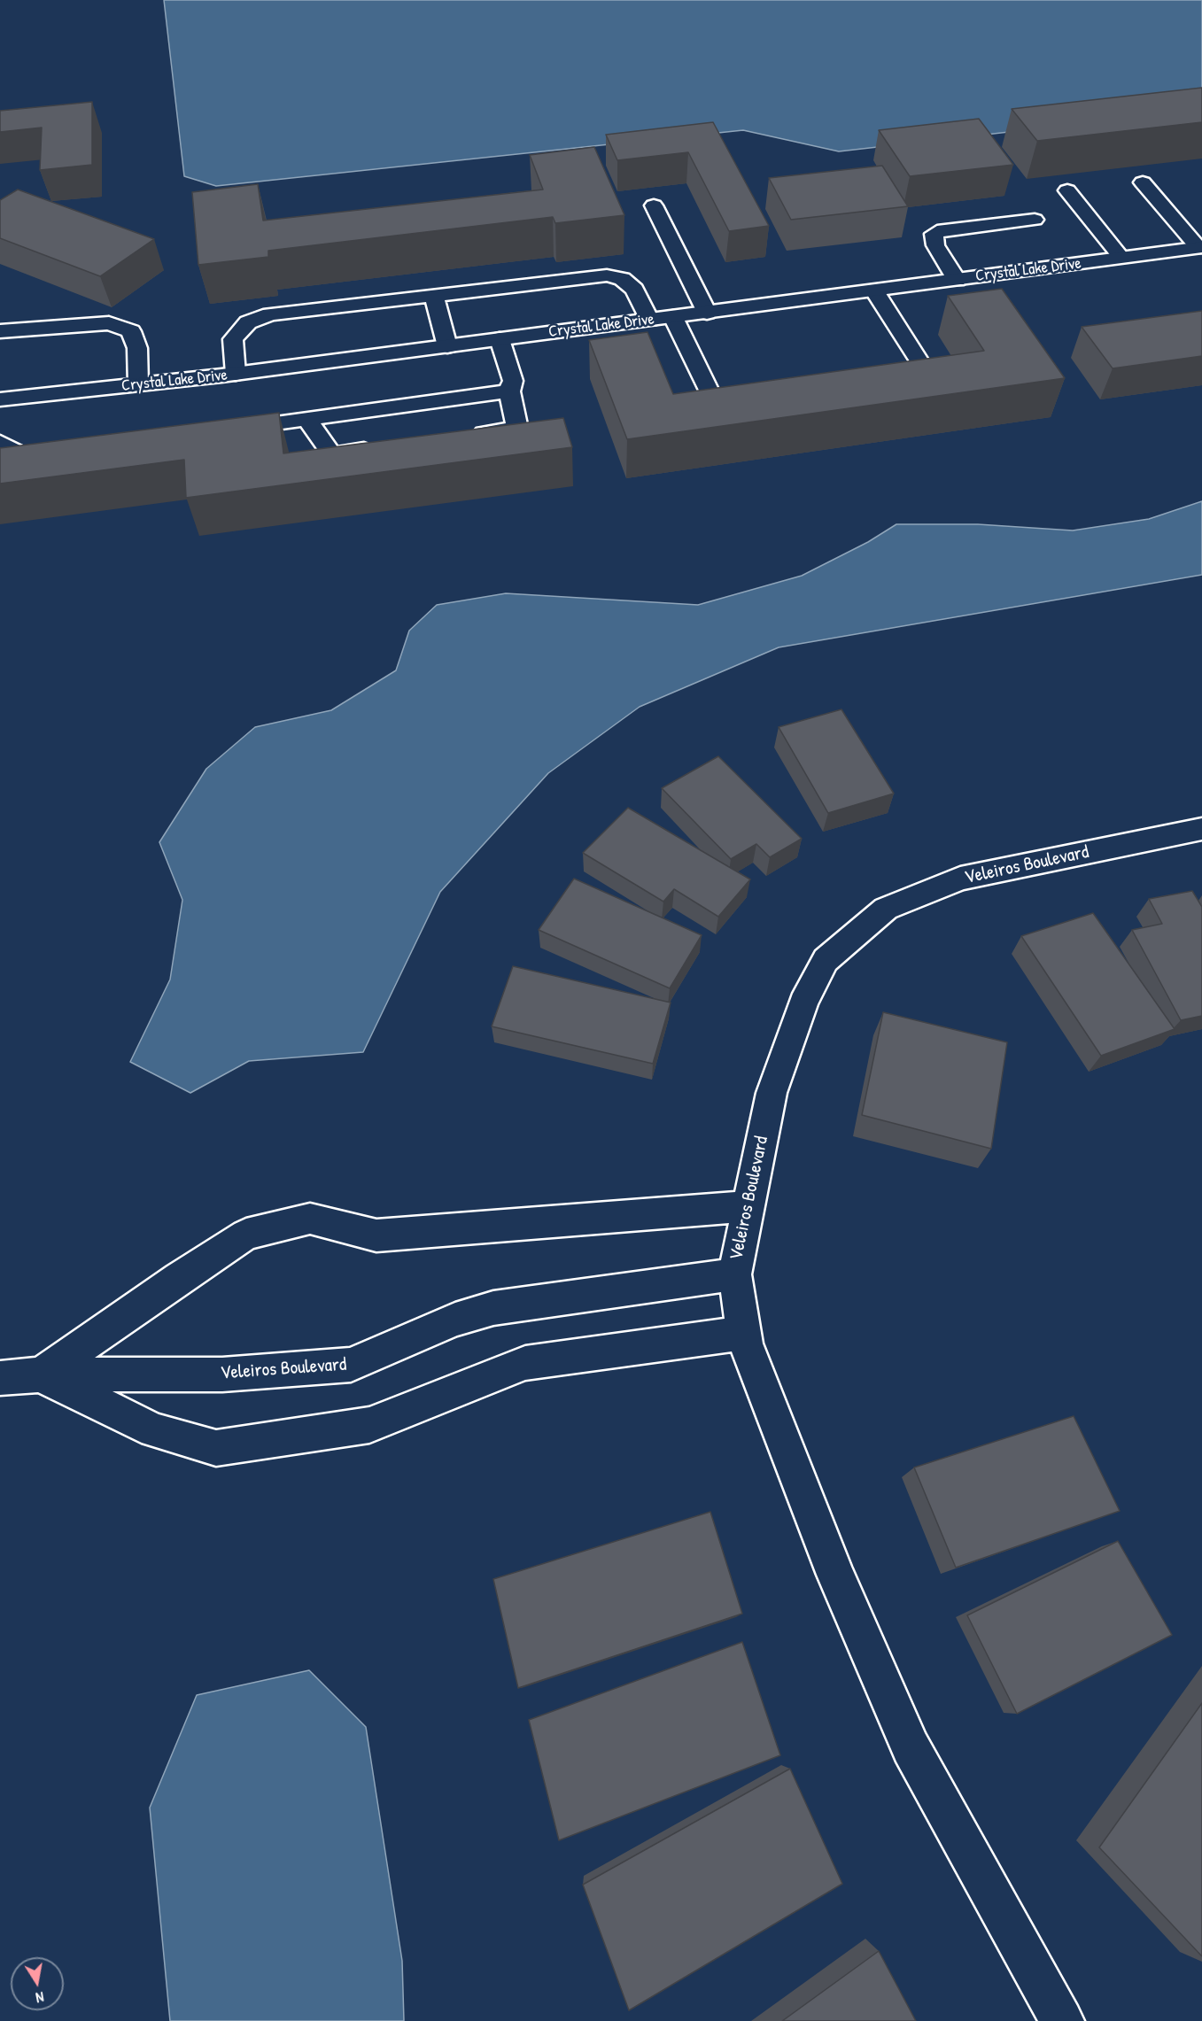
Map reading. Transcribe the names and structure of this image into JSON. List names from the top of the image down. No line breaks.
{"streets":{"street":["Crystal Lake Drive","Veleiros Boulevard"]},"north":"bottom"}
